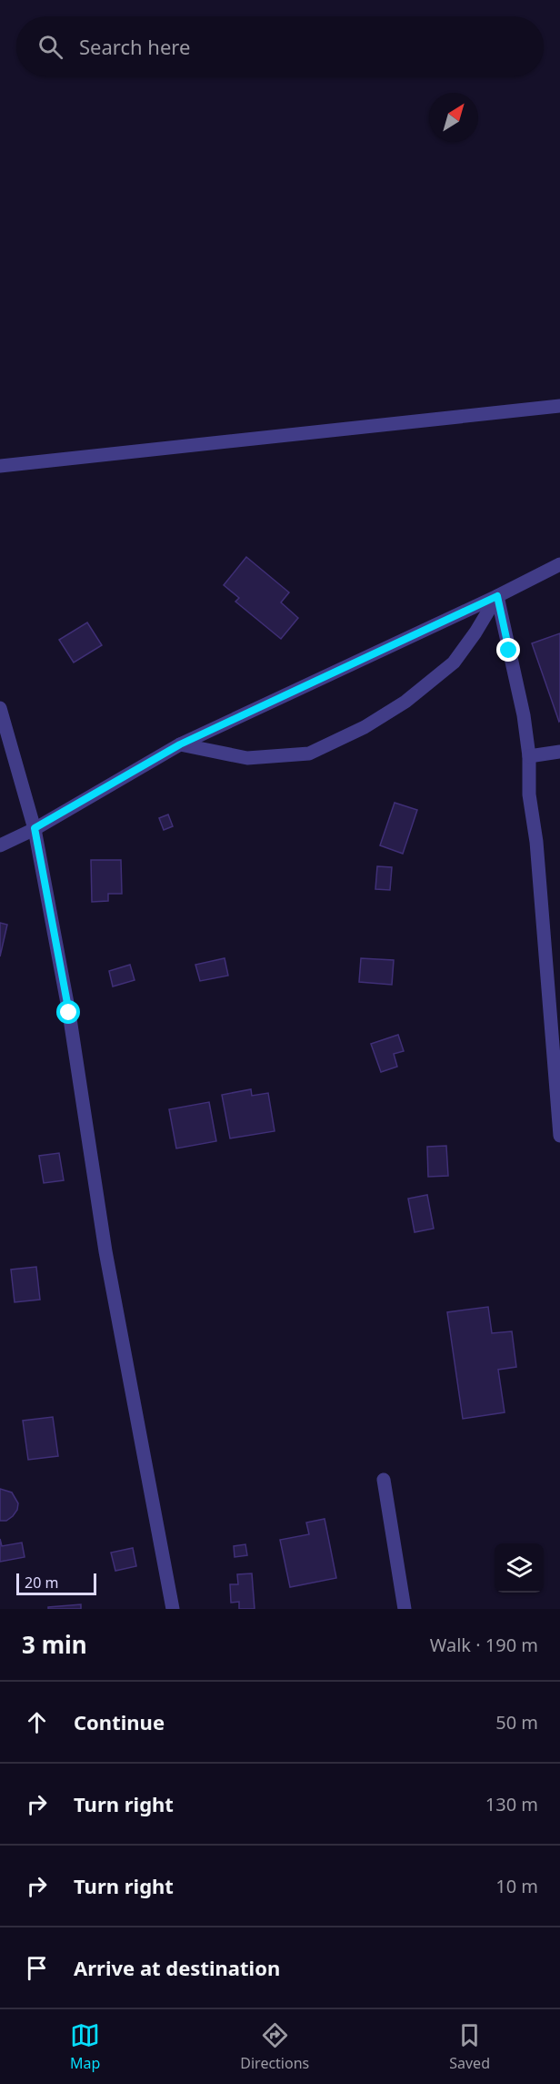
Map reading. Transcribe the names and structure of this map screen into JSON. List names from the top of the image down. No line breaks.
{"scale_bar":"20 m","north":"top right","page":{"search":"Search here","scale":"20 m","heading":["3 min","Walk · 190 m"],"list":[["Continue","50 m"],["Turn right","130 m"],["Turn right","10 m"],"Arrive at destination"],"nav":["Map","Directions","Saved"]}}
